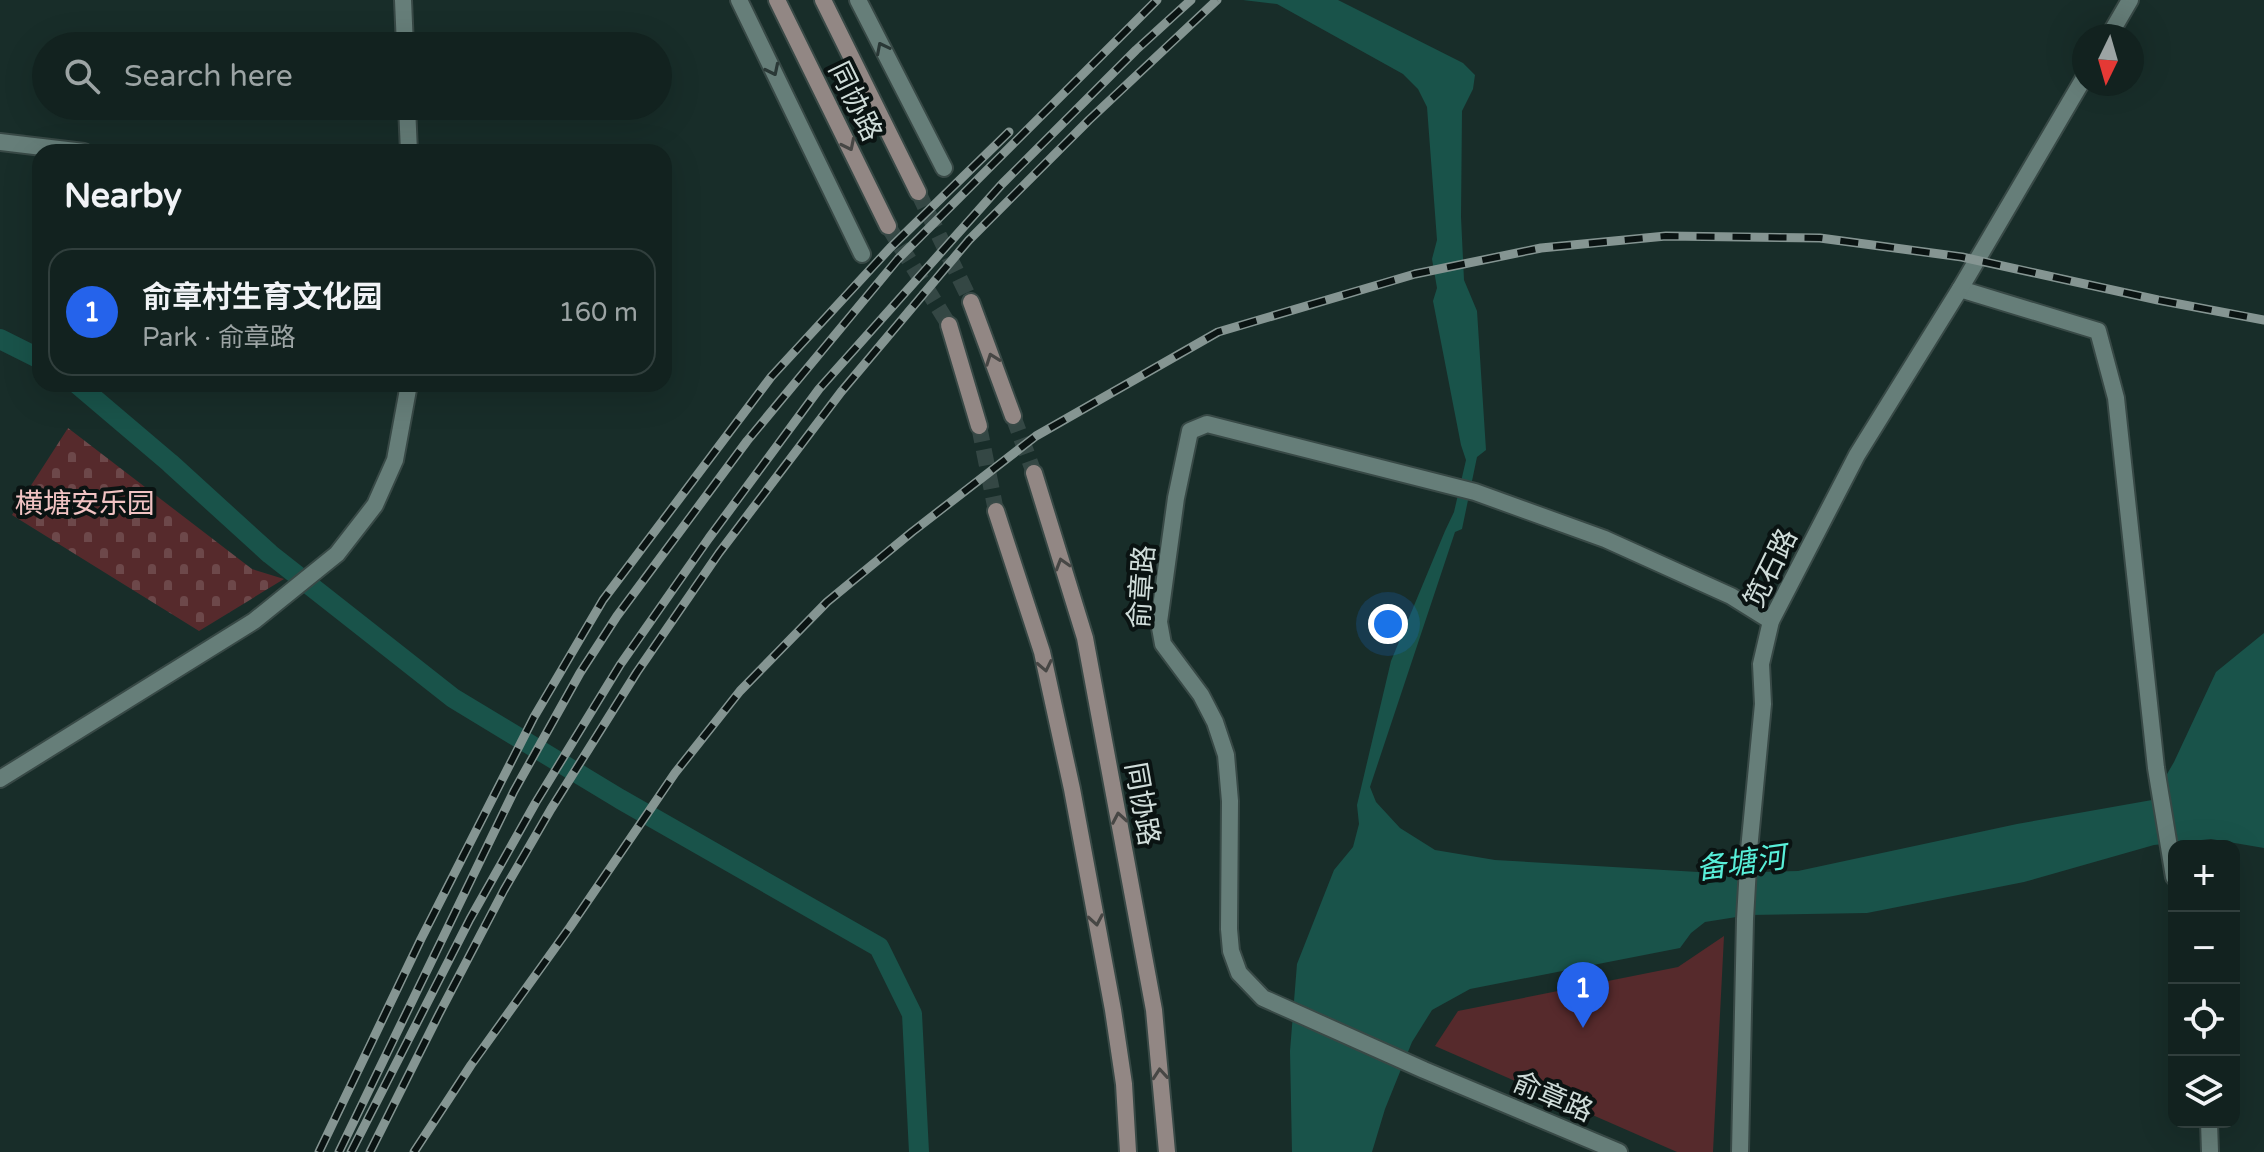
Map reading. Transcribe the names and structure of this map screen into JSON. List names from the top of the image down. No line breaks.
{"streets":{"main road":["同协路"],"street":["笕石路","俞章路"]},"crossings":[["笕石路","俞章路"]],"water":["备塘河"],"parks":["横塘安乐园"],"north":"bottom","page":{"search":"Search here","heading":"Nearby","list":[{"mark":"1","name":"俞章村生育文化园","note":"Park · 俞章路","value":"160 m"}],"map_buttons":["+","−"],"pins":"1"}}
